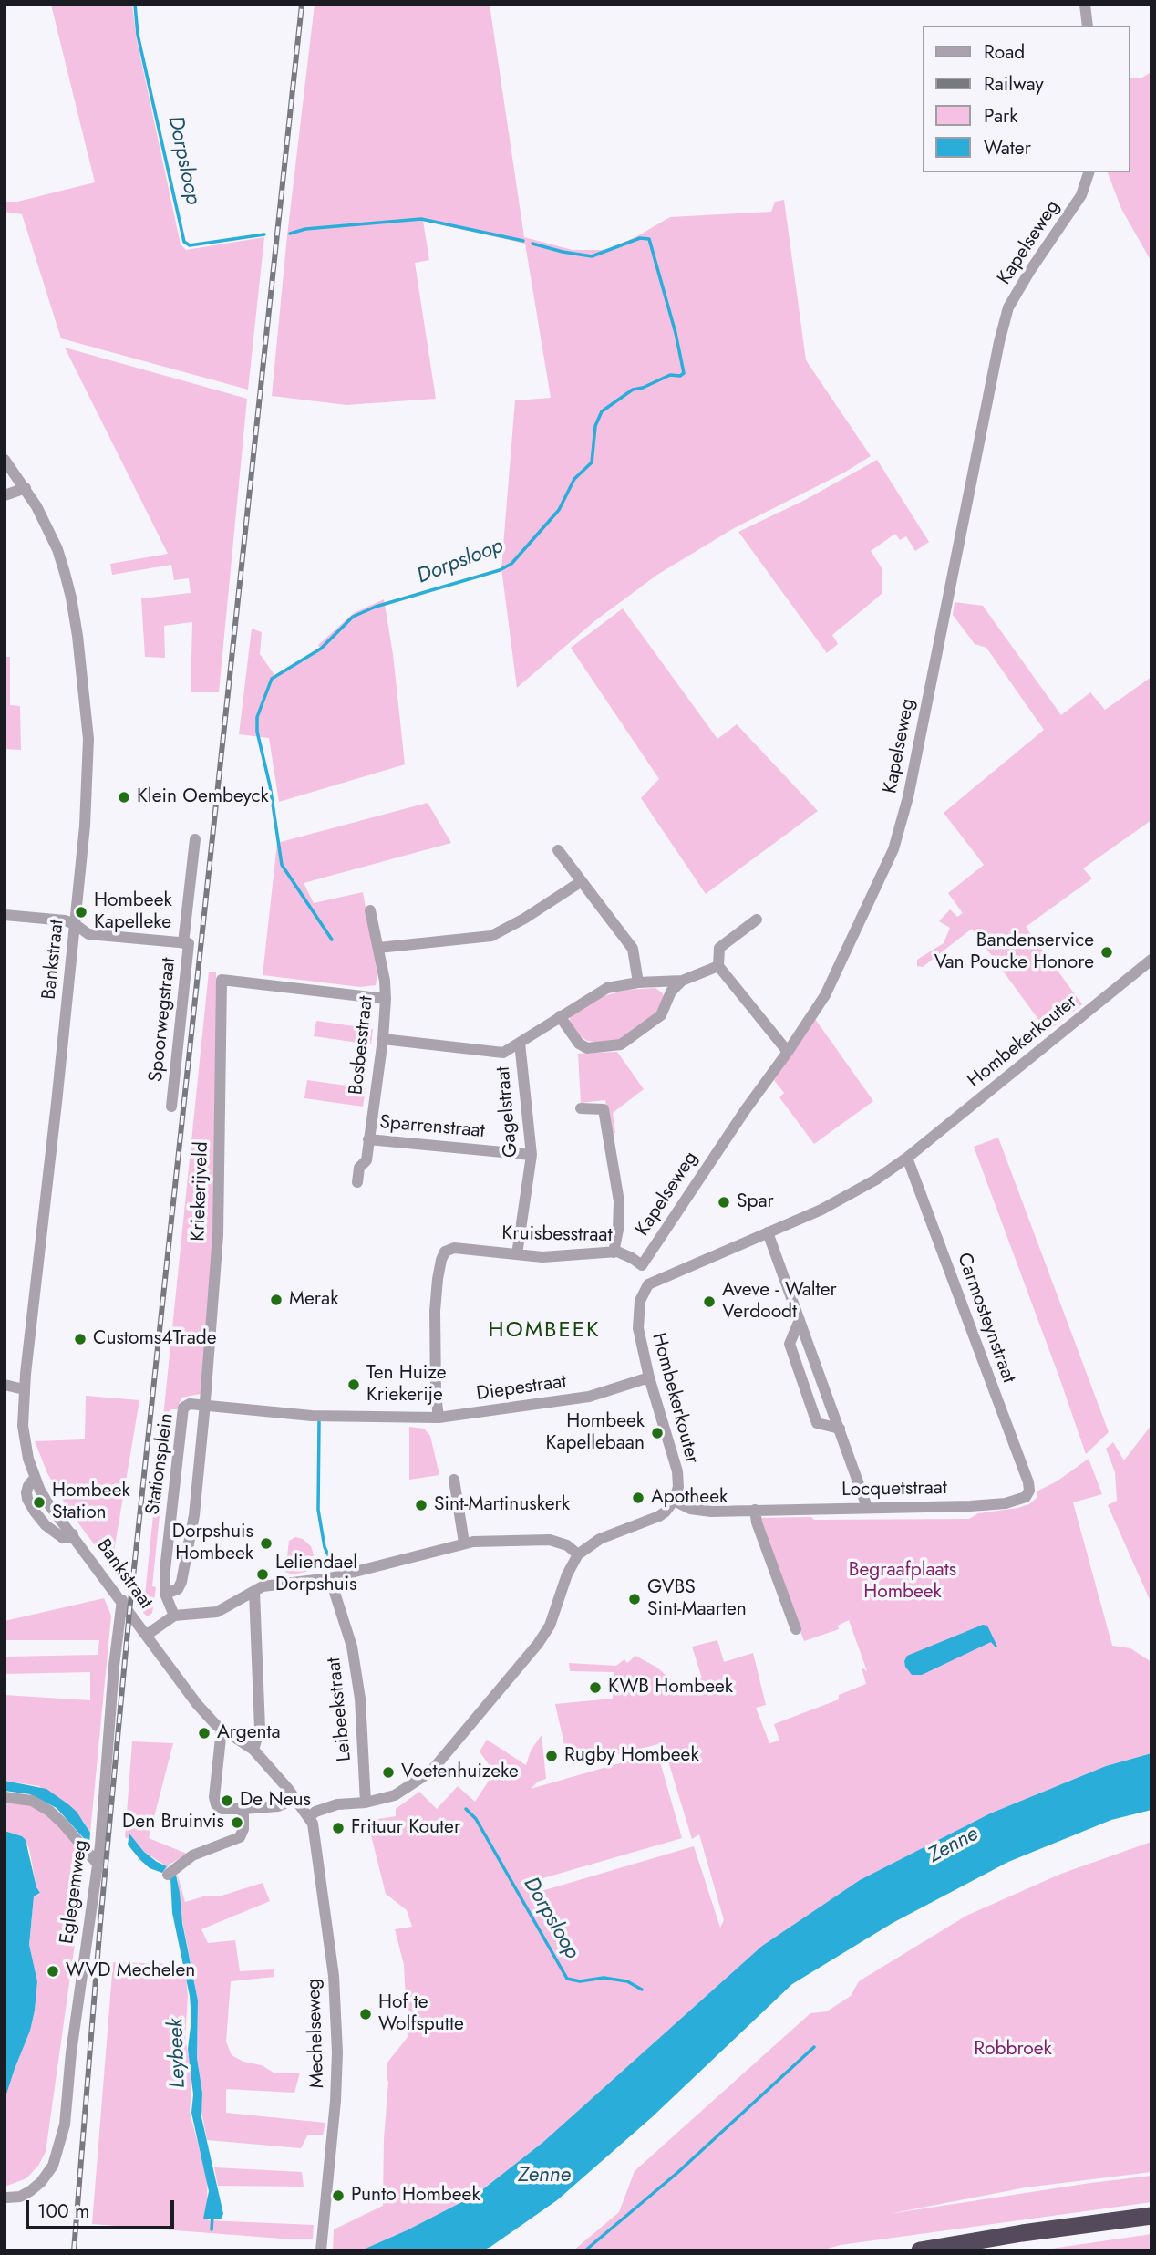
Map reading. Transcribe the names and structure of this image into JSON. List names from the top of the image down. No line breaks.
{"streets":{"street":["Kapelseweg","Bankstraat","Spoorwegstraat","Hombekerkouter","Bosbesstraat","Gagelstraat","Sparrenstraat","Kriekerijveld","Kruisbesstraat","Carmosteynstraat","Diepestraat","Stationsplein","Locquetstraat","Leibeekstraat","Eglegemweg","Mechelseweg"]},"crossings":[["Kapelseweg","Hombekerkouter"],["Kapelseweg","Kruisbesstraat"],["Bankstraat","Spoorwegstraat"],["Bankstraat","Eglegemweg"],["Bankstraat","Mechelseweg"],["Hombekerkouter","Carmosteynstraat"],["Hombekerkouter","Diepestraat"],["Hombekerkouter","Locquetstraat"],["Bosbesstraat","Sparrenstraat"],["Bosbesstraat","Kriekerijveld"],["Gagelstraat","Sparrenstraat"],["Gagelstraat","Kruisbesstraat"],["Kriekerijveld","Diepestraat"],["Kriekerijveld","Stationsplein"],["Kruisbesstraat","Diepestraat"],["Carmosteynstraat","Locquetstraat"],["Diepestraat","Stationsplein"]],"districts":["HOMBEEK"],"water":["Dorpsloop","Zenne","Leybeek"],"parks":["Begraafplaats Hombeek","Robbroek"],"places":["Klein Oembeyck","Hombeek Kapelleke","Bandenservice Van Poucke Honore","Spar","Merak","Aveve - Walter Verdoodt","Customs4Trade","Ten Huize Kriekerije","Hombeek Kapellebaan","Apotheek","Hombeek Station","Sint-Martinuskerk","Dorpshuis Hombeek","Leliendael Dorpshuis","GVBS Sint-Maarten","KWB Hombeek","Argenta","Rugby Hombeek","Voetenhuizeke","De Neus","Den Bruinvis","Frituur Kouter","WVD Mechelen","Hof te Wolfsputte","Punto Hombeek"],"legend":["Road","Railway","Park","Water"],"scale_bar":"100 m"}
